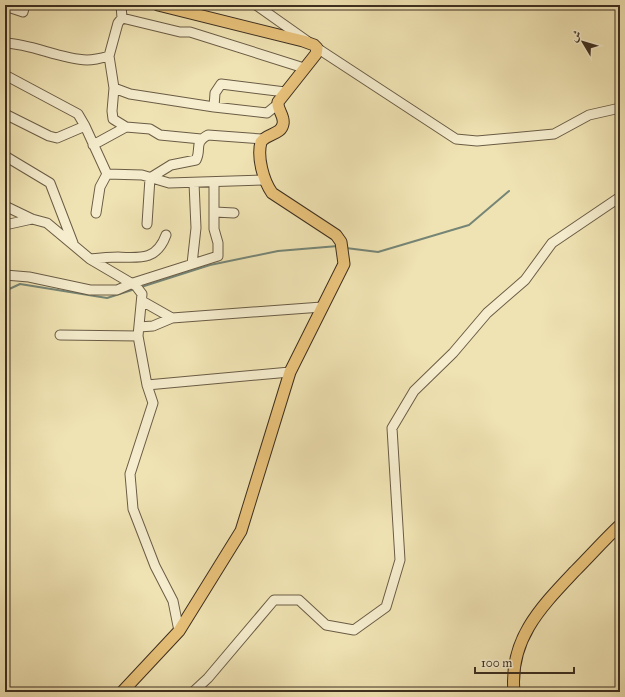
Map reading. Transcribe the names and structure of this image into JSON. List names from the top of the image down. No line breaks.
{"scale_bar":"100 m","north":"top left"}
